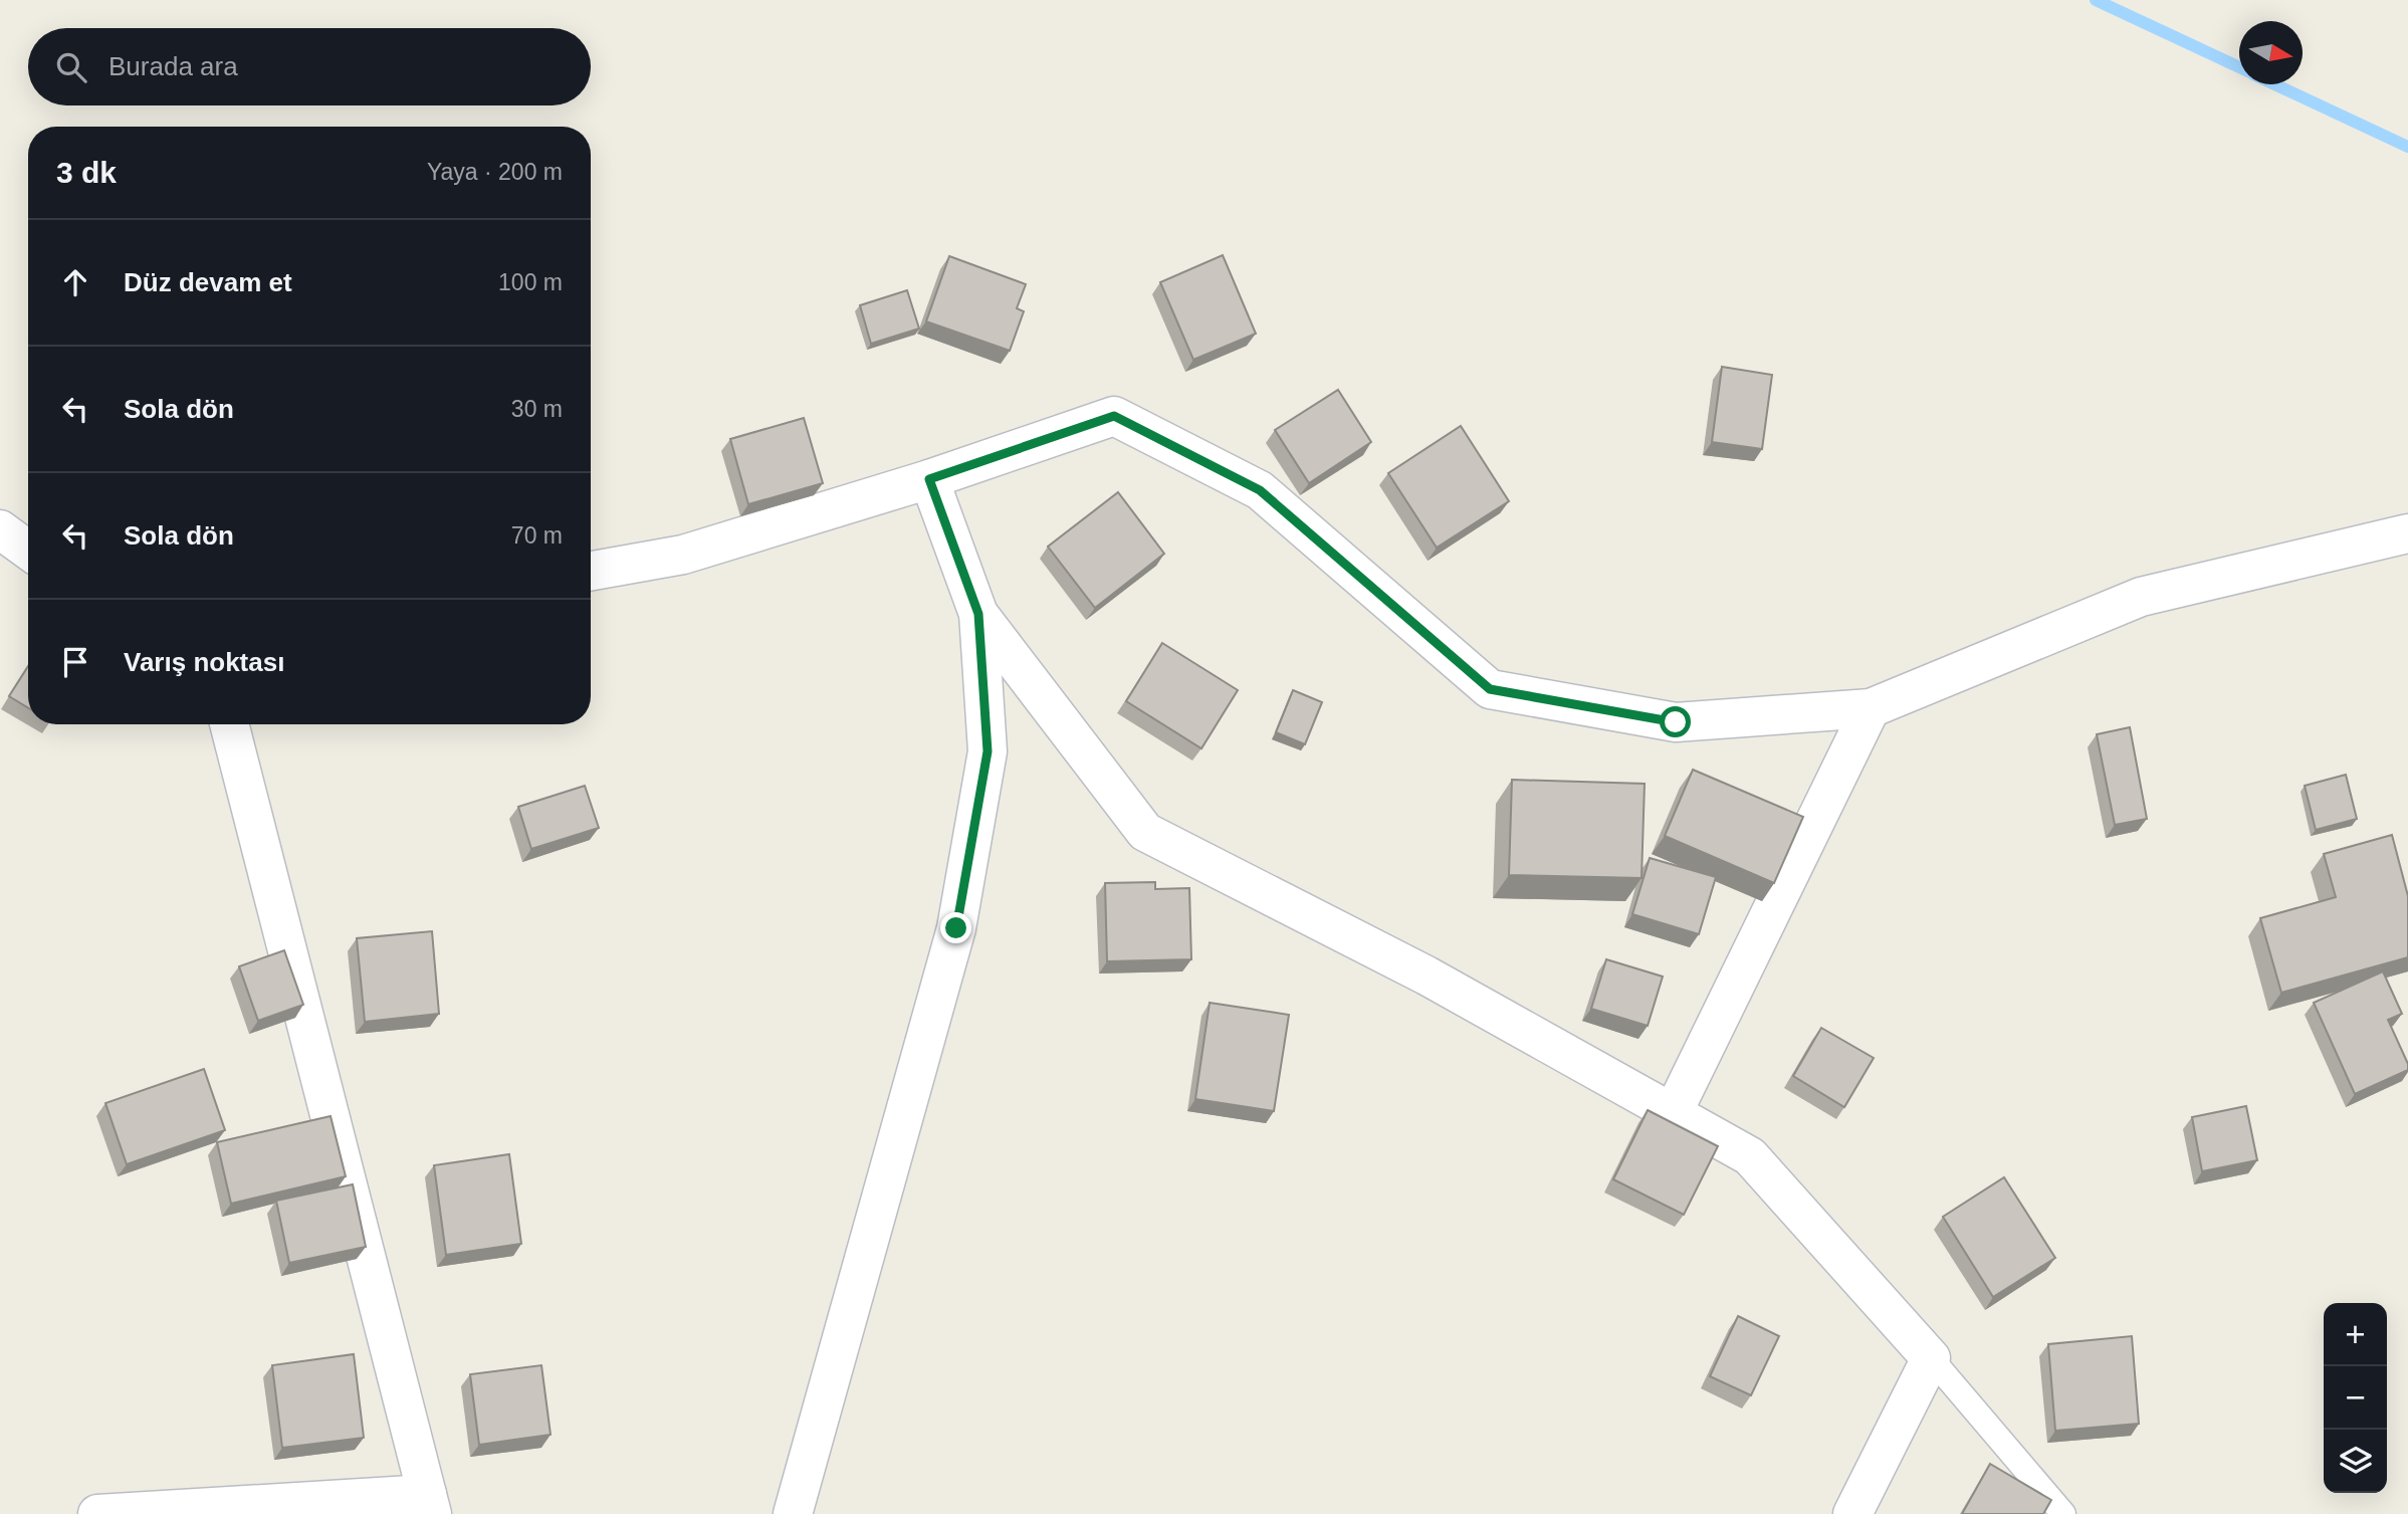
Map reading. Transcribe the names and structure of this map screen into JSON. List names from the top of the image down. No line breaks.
{"north":"right","page":{"search":"Burada ara","heading":["3 dk","Yaya · 200 m"],"list":[["Düz devam et","100 m"],["Sola dön","30 m"],["Sola dön","70 m"],"Varış noktası"],"map_buttons":["+","−"]}}
